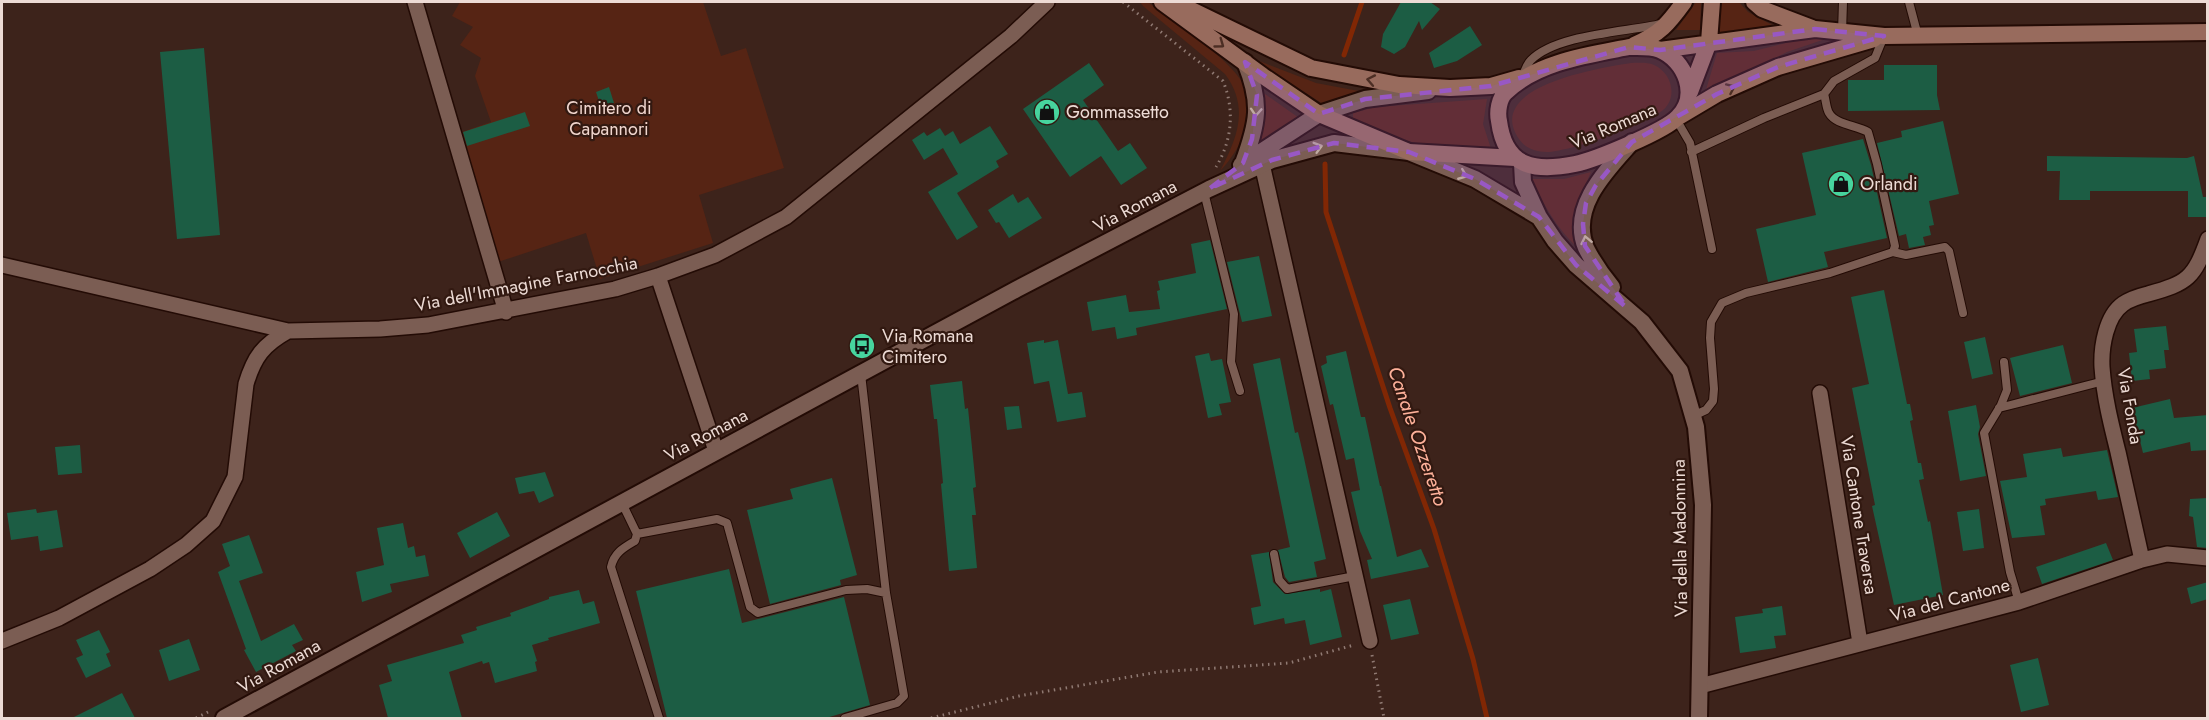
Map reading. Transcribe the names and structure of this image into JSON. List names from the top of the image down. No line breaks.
{"streets":{"main road":["Via Romana"],"street":["Via dell'Immagine Farnocchia","Via Fonda","Via Cantone Traversa","Via della Madonnina","Via del Cantone"]},"crossings":[["Via Fonda","Via del Cantone"],["Via Cantone Traversa","Via del Cantone"],["Via della Madonnina","Via del Cantone"]],"water":["Canale Ozzeretto"],"parks":["Cimitero di Capannori"],"places":{"shop":["Gommassetto","Orlandi"],"bus stop":["Via Romana Cimitero"]}}
